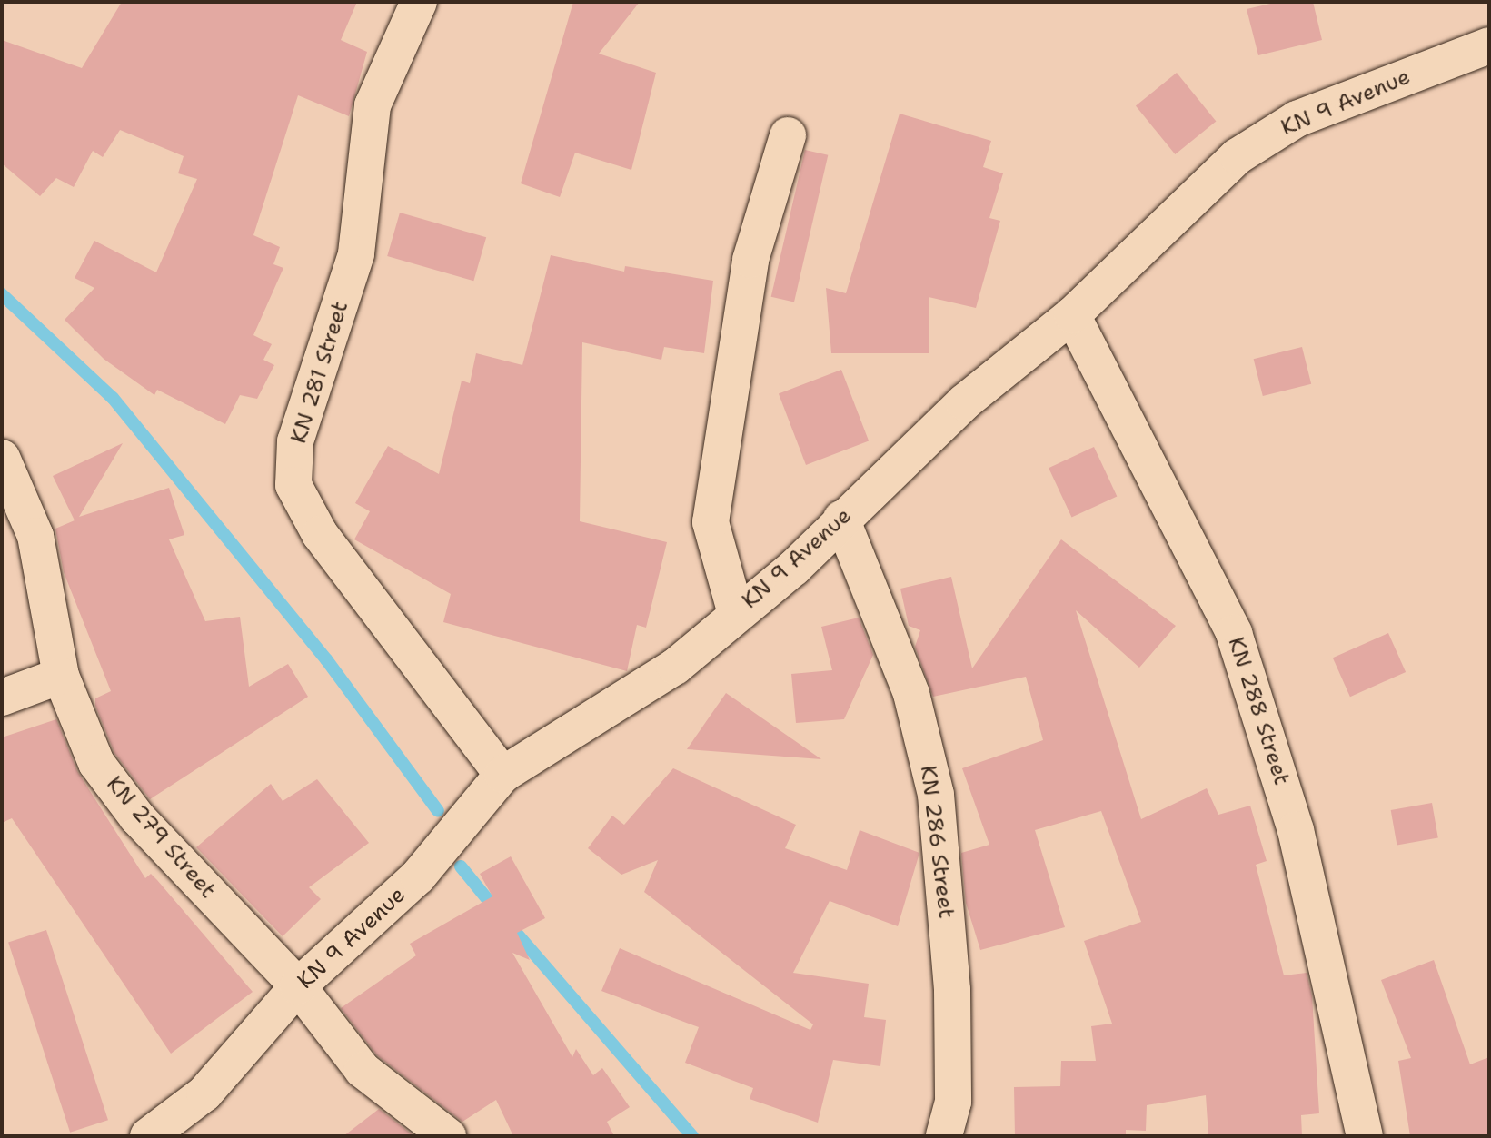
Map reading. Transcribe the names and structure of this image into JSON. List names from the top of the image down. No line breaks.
{"streets":{"street":["KN 9 Avenue","KN 281 Street","KN 288 Street","KN 279 Street","KN 286 Street"]},"crossings":[["KN 9 Avenue","KN 281 Street"],["KN 9 Avenue","KN 288 Street"],["KN 9 Avenue","KN 279 Street"],["KN 9 Avenue","KN 286 Street"]]}
